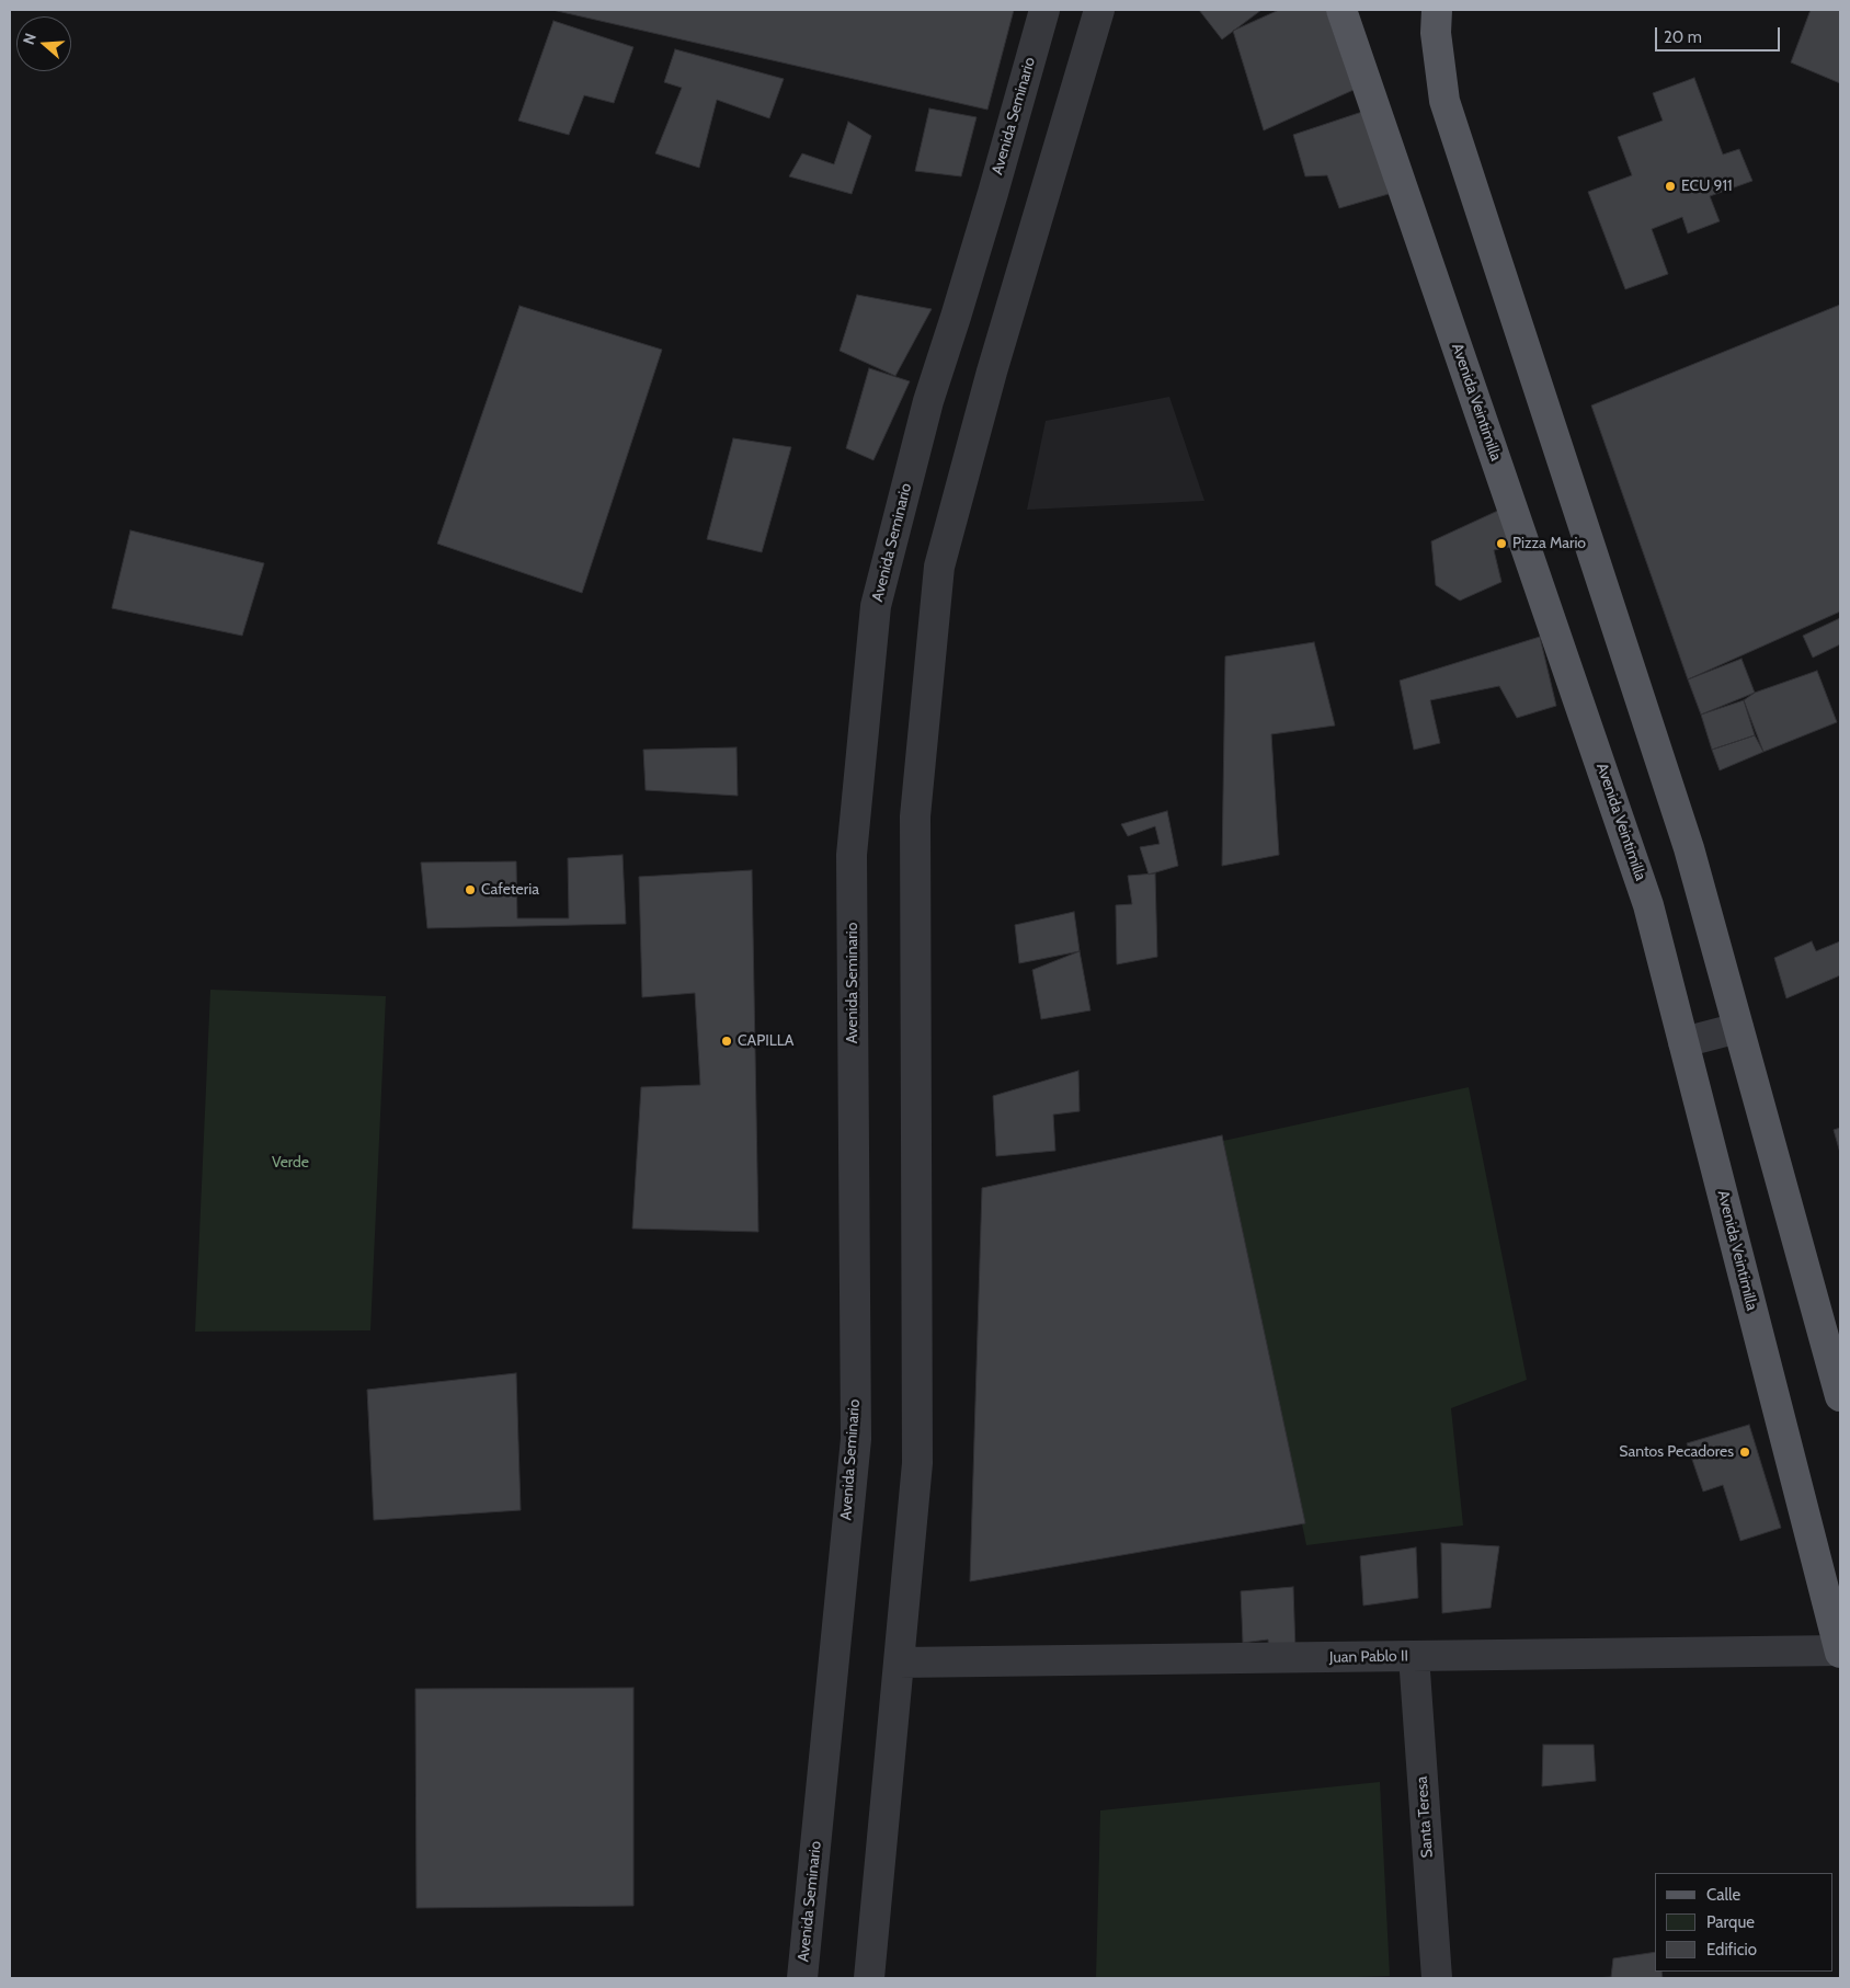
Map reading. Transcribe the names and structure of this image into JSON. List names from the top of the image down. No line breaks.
{"streets":{"main road":["Avenida Veintimilla"],"street":["Avenida Seminario","Juan Pablo II","Santa Teresa"]},"crossings":[["Avenida Veintimilla","Juan Pablo II"],["Juan Pablo II","Santa Teresa"]],"parks":["Verde"],"places":["ECU 911","Pizza Mario","Cafeteria","CAPILLA","Santos Pecadores"],"legend":["Calle","Parque","Edificio"],"scale_bar":"20 m","north":"left"}
